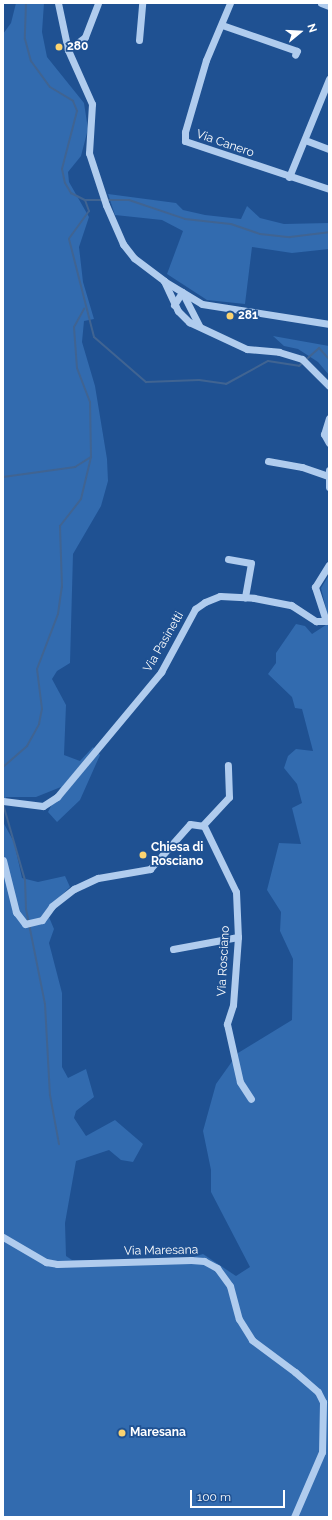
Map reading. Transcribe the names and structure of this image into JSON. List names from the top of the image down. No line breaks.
{"streets":{"street":["Via Canero","Via Pasinetti","Via Rosciano","Via Maresana"]},"places":["280","281","Chiesa di Rosciano","Maresana"],"scale_bar":"100 m","north":"right"}
